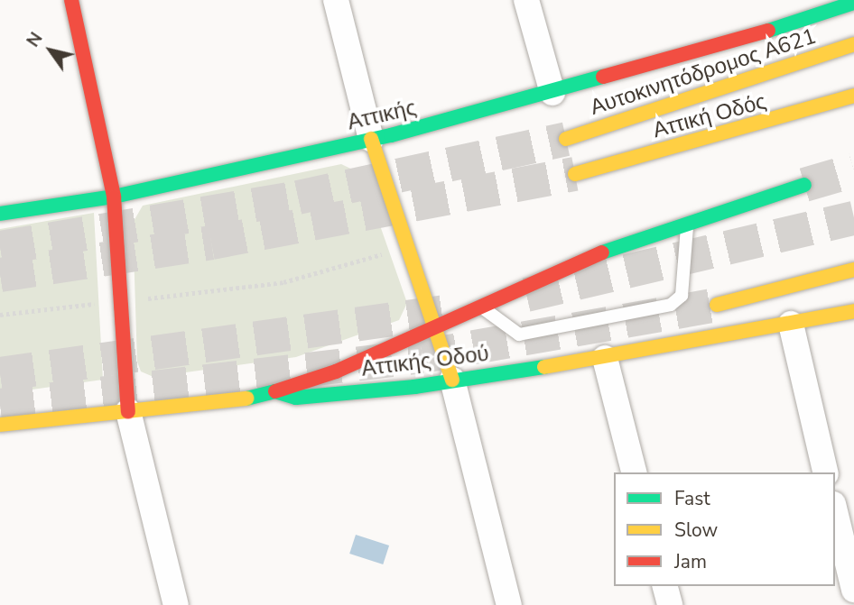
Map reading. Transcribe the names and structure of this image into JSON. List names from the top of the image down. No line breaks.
{"streets":{"main road":["Αυτοκινητόδρομος Α621","Αττικής","Αττική Οδός","Αττικής Οδού"]},"legend":["Fast","Slow","Jam"],"north":"top left"}
